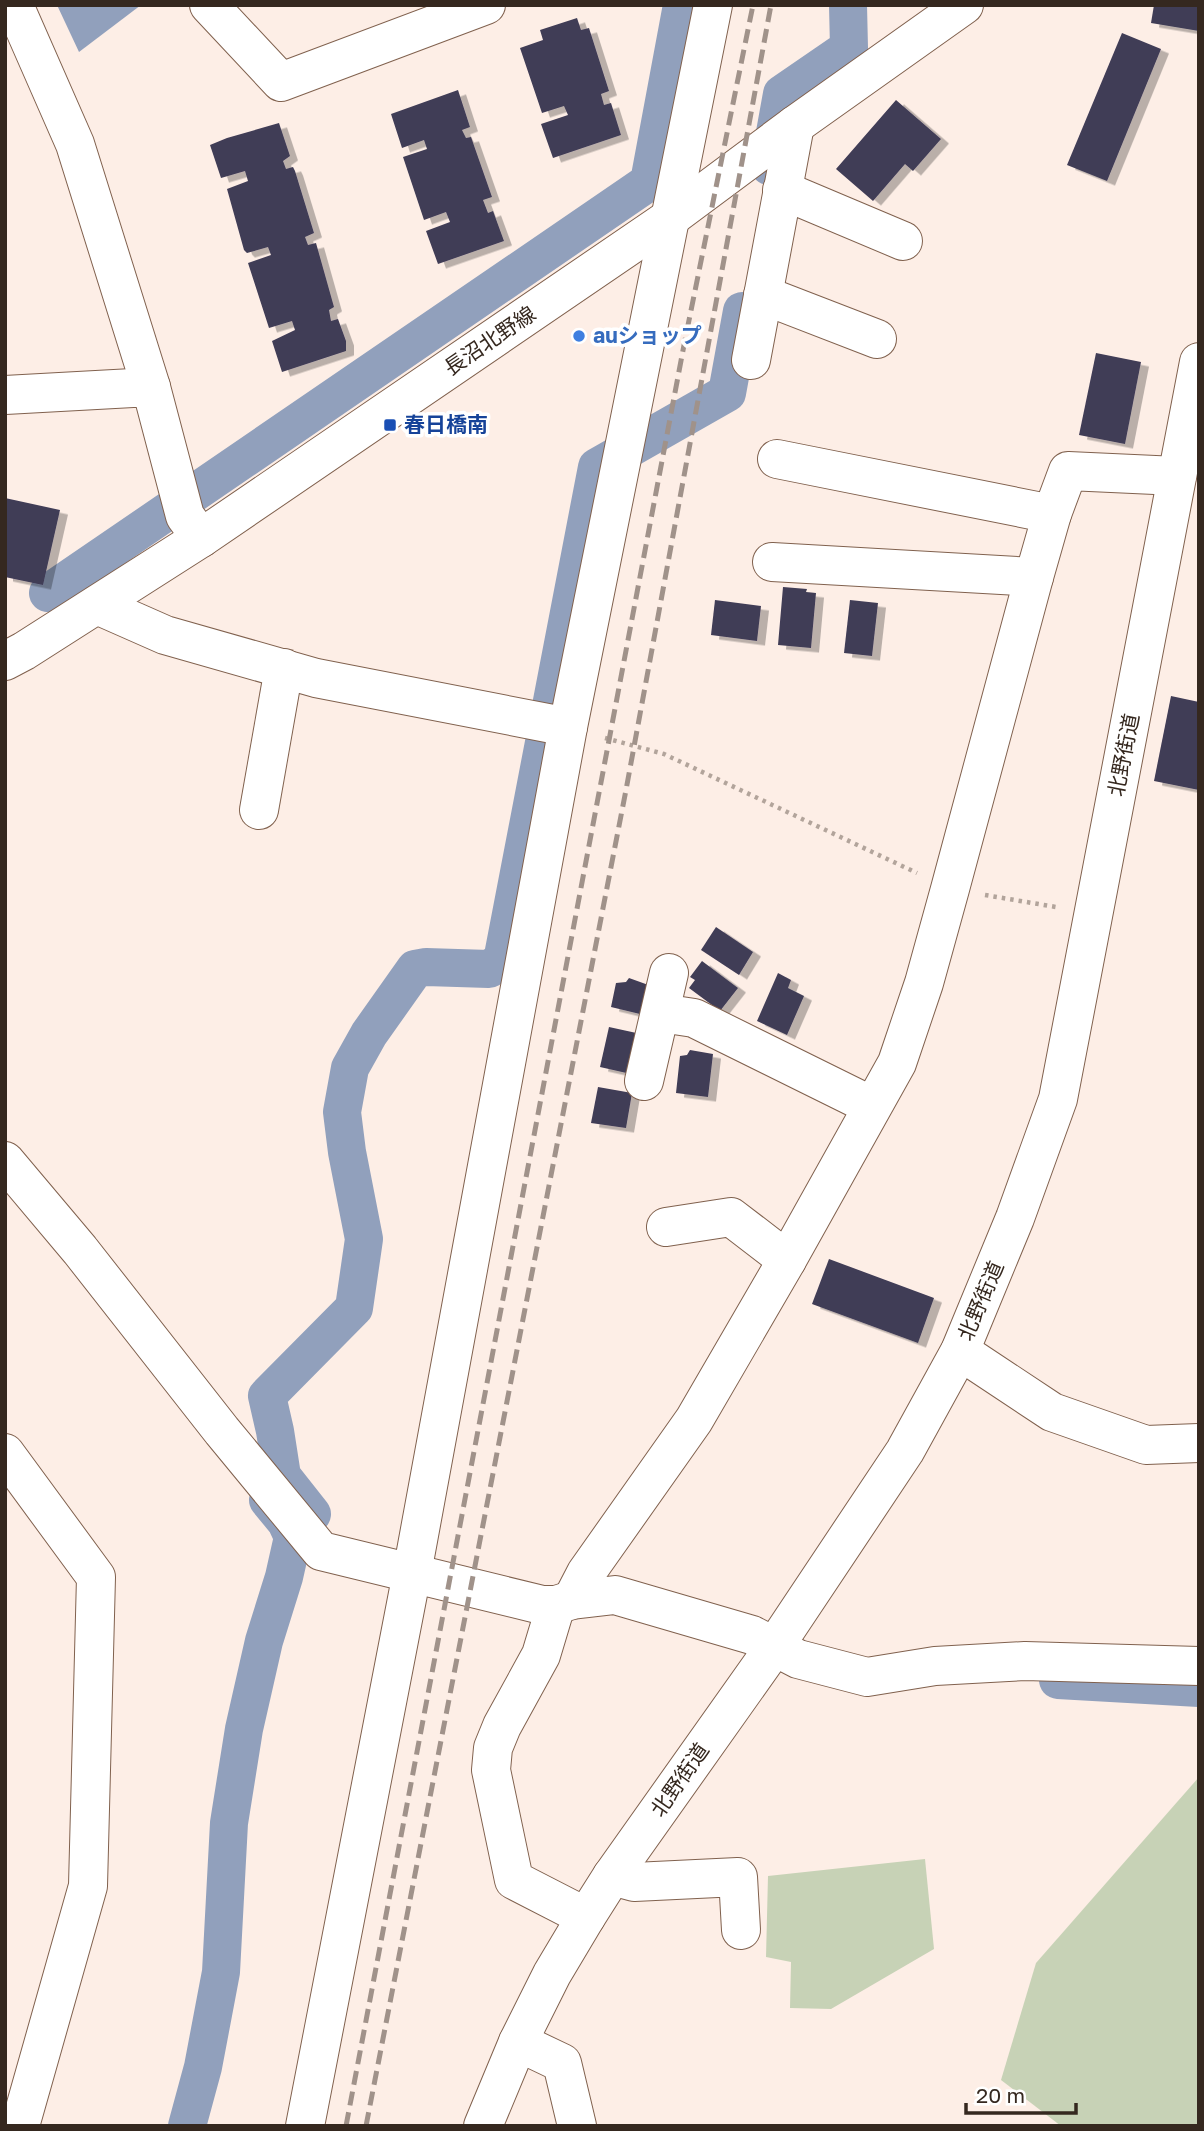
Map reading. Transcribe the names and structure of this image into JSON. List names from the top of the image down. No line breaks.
{"streets":{"street":["長沼北野線","北野街道"]},"places":{"other":["auショップ"],"transit":["春日橋南"]},"scale_bar":"20 m"}
